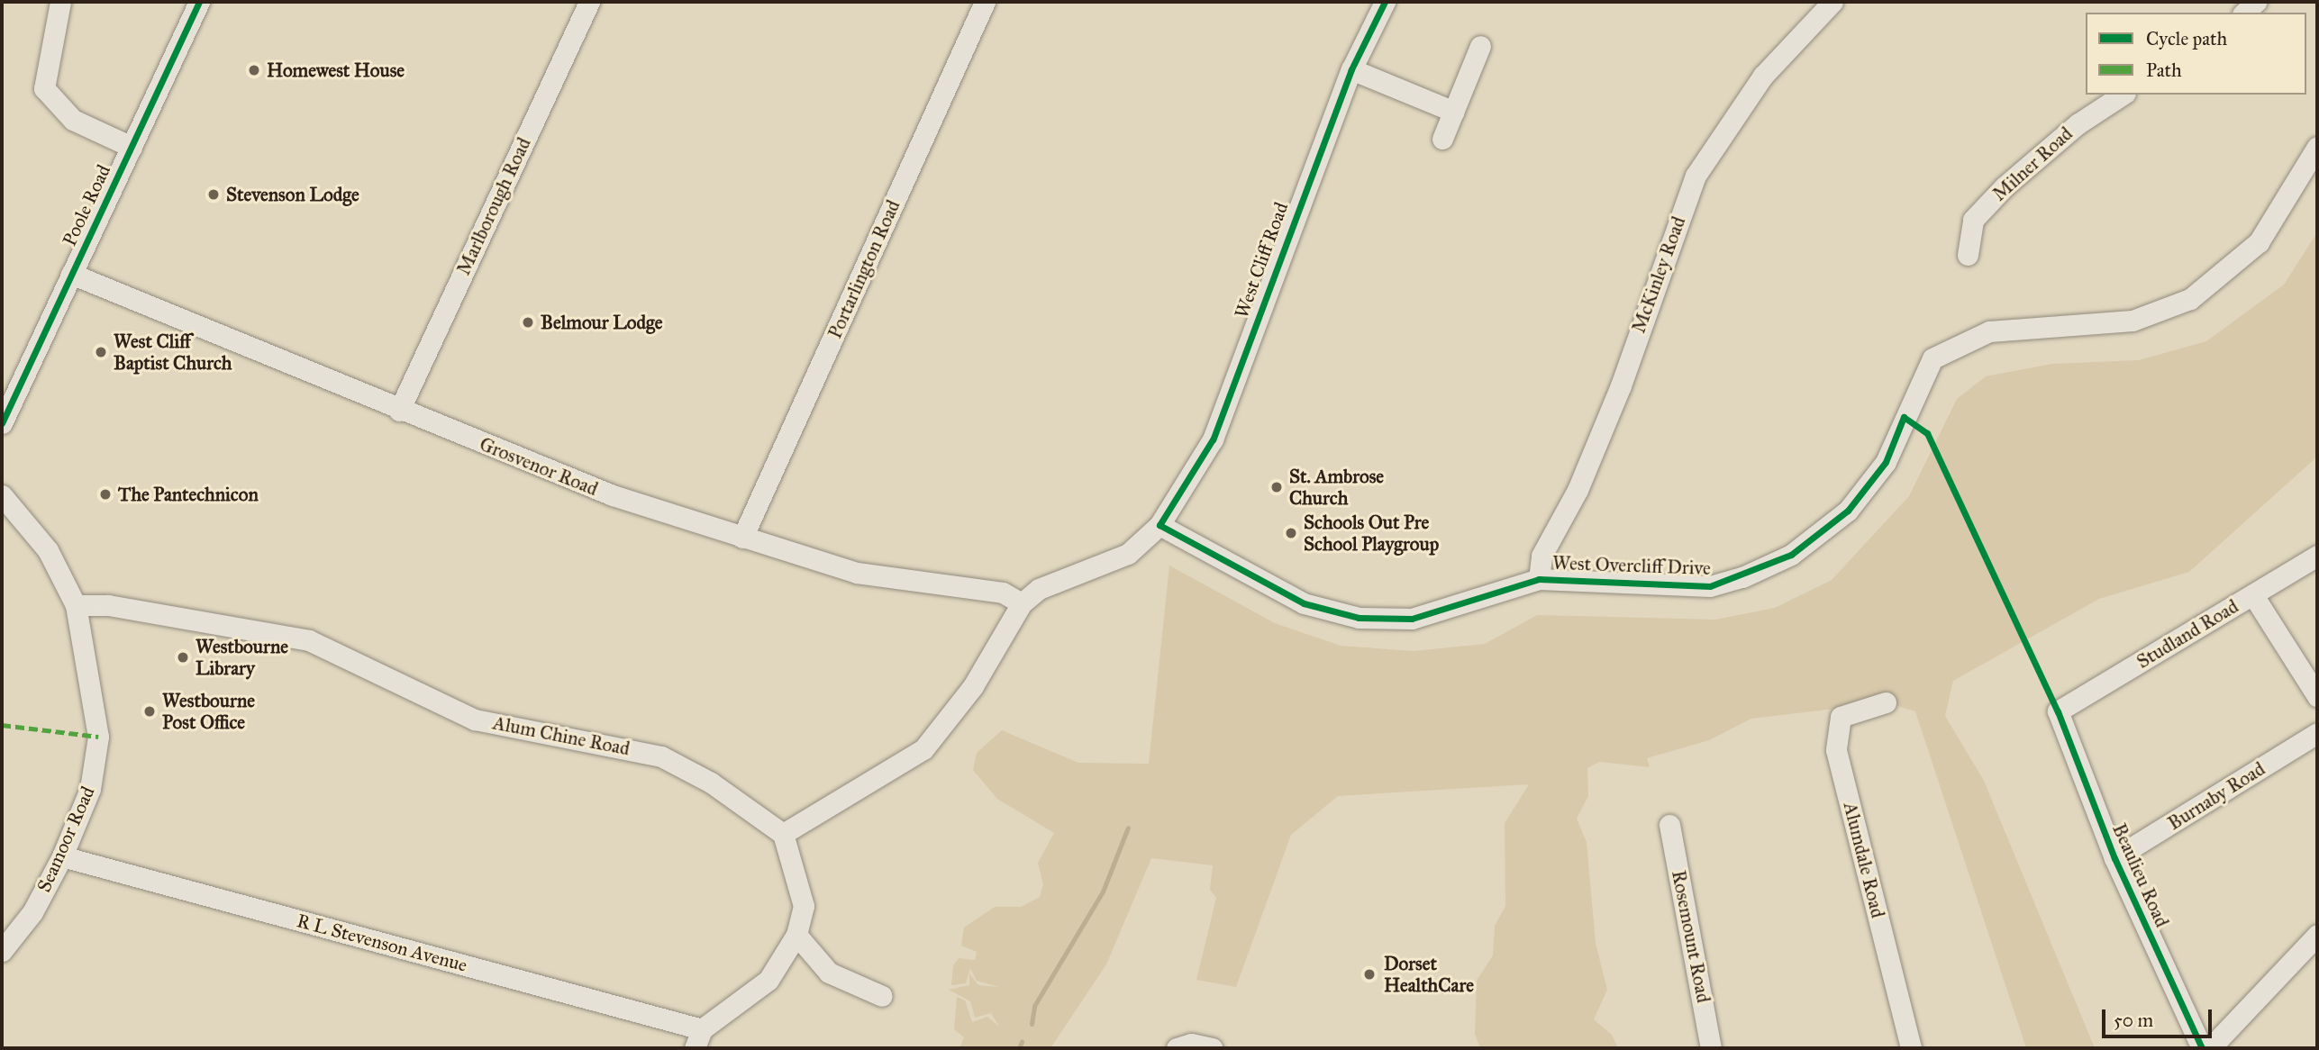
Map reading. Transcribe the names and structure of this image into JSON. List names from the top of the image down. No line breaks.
{"streets":{"street":["Milner Road","Poole Road","Marlborough Road","West Cliff Road","Portarlington Road","McKinley Road","Grosvenor Road","West Overcliff Drive","Studland Road","Alum Chine Road","Burnaby Road","Seamoor Road","Alumdale Road","Beaulieu Road","Rosemount Road","R L Stevenson Avenue"]},"crossings":[["Poole Road","Grosvenor Road"],["Marlborough Road","Grosvenor Road"],["West Cliff Road","Grosvenor Road"],["West Cliff Road","West Overcliff Drive"],["West Cliff Road","Alum Chine Road"],["Portarlington Road","Grosvenor Road"],["McKinley Road","West Overcliff Drive"],["Studland Road","Beaulieu Road"],["Alum Chine Road","Seamoor Road"],["Burnaby Road","Beaulieu Road"],["Seamoor Road","R L Stevenson Avenue"]],"places":["Homewest House","Stevenson Lodge","Belmour Lodge","West Cliff Baptist Church","St. Ambrose Church","The Pantechnicon","Schools Out Pre School Playgroup","Westbourne Library","Westbourne Post Office","Dorset HealthCare"],"legend":["Cycle path","Path"],"scale_bar":"50 m"}
